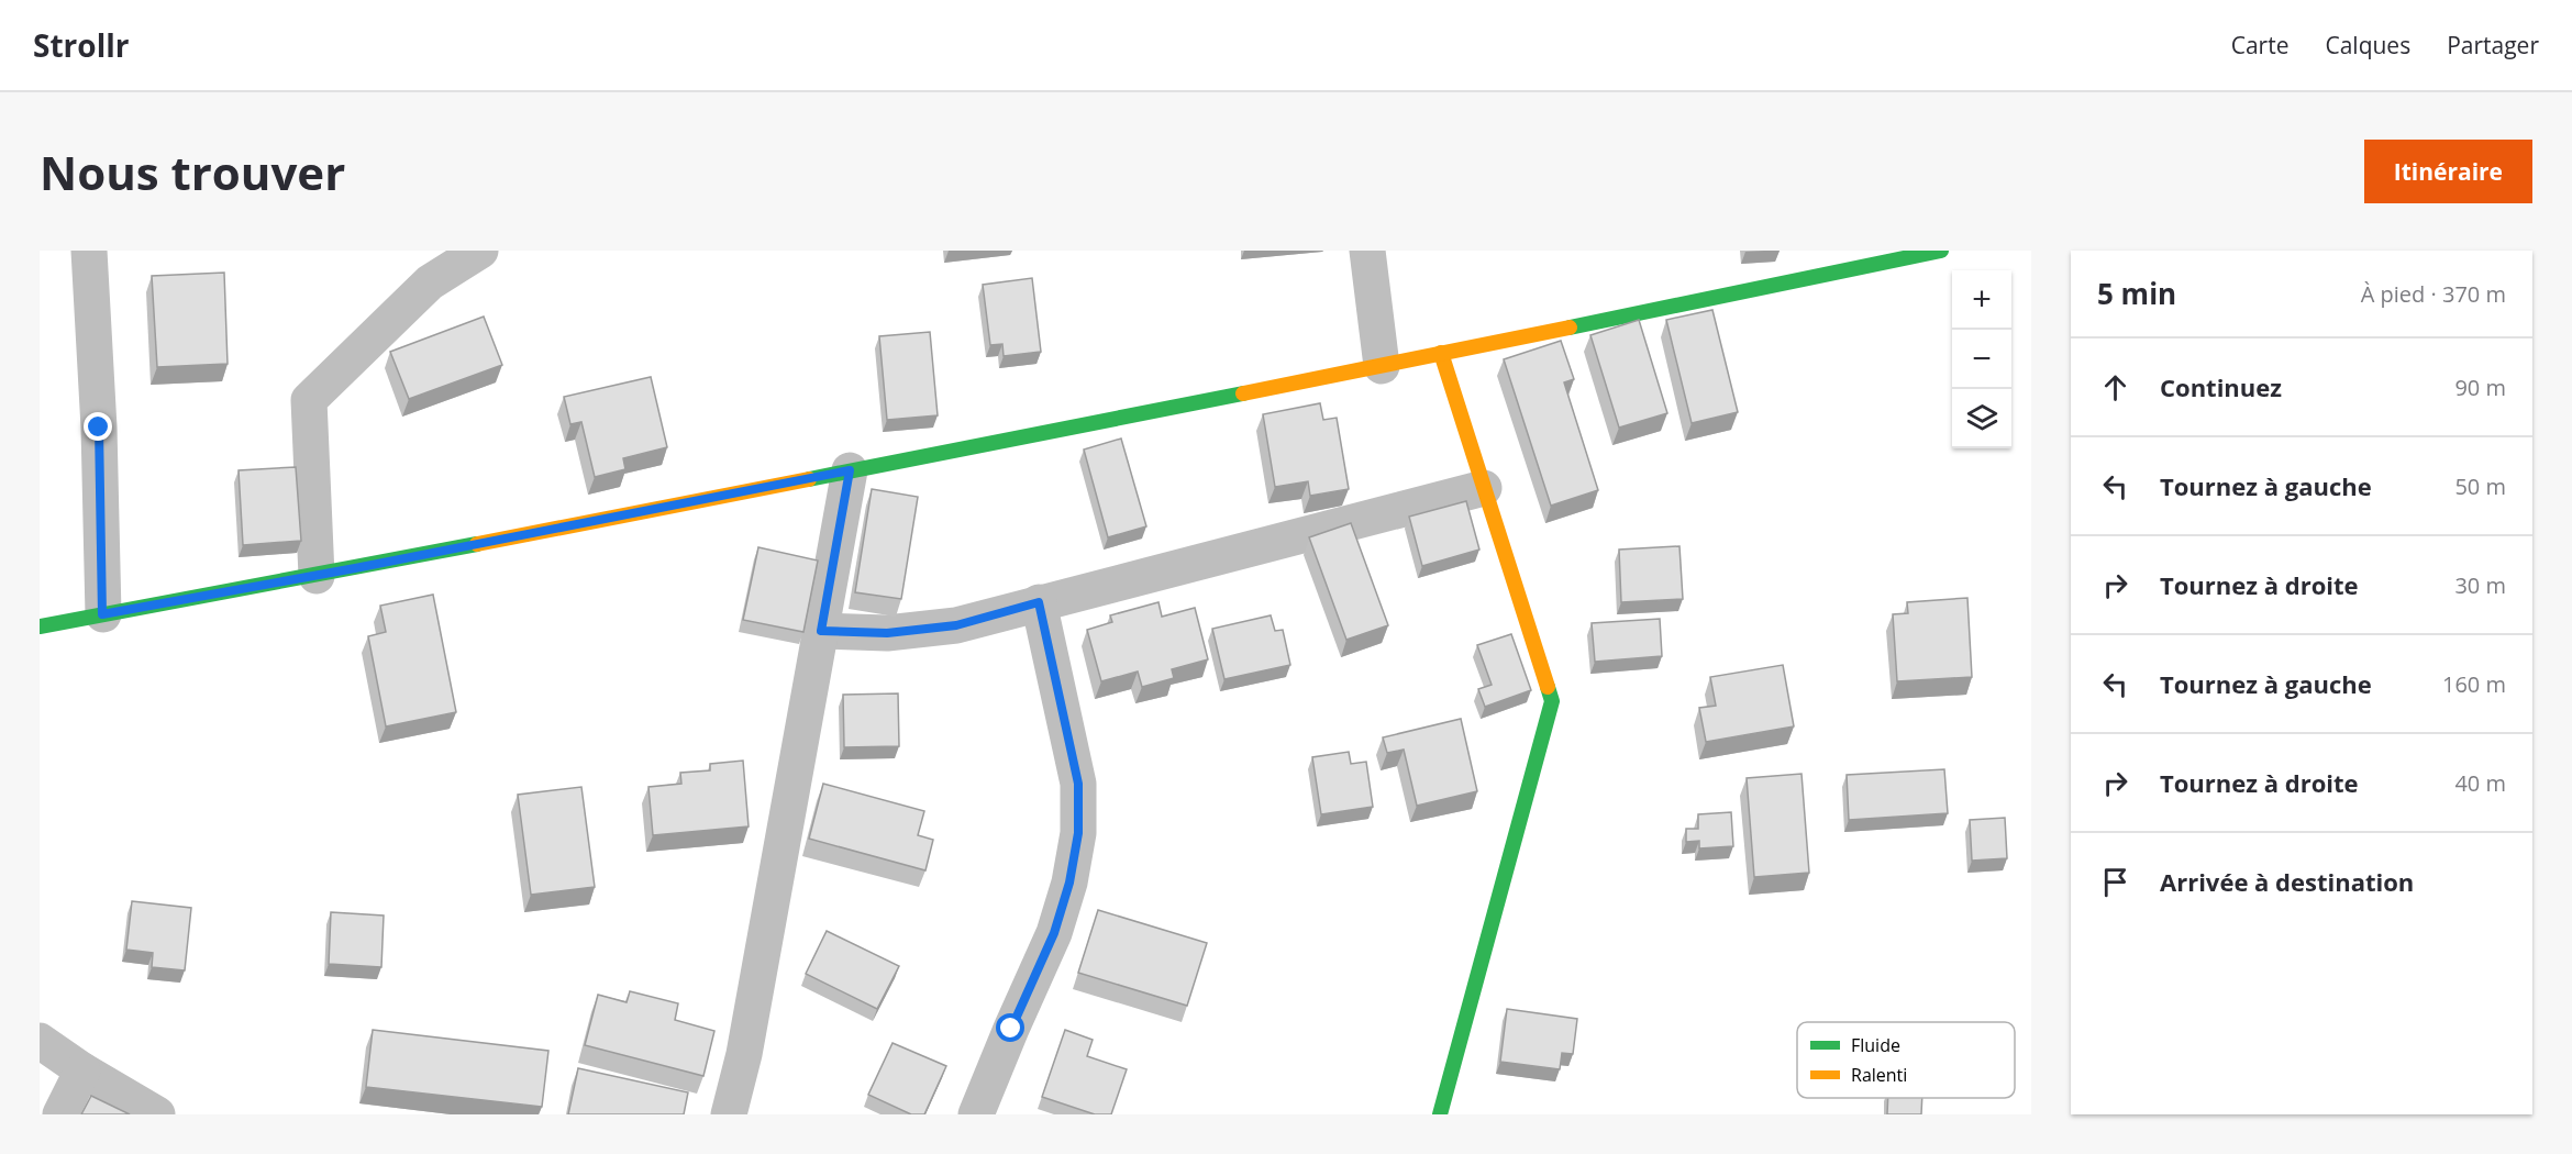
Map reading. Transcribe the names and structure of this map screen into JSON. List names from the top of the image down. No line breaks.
{"legend":["Fluide","Ralenti"],"page":{"header":"Strollr","nav":["Carte","Calques","Partager"],"buttons":"Itinéraire","title":"Nous trouver","heading":["5 min","À pied · 370 m"],"map_buttons":["+","−"],"list":[["Continuez","90 m"],["Tournez à gauche","50 m"],["Tournez à droite","30 m"],["Tournez à gauche","160 m"],["Tournez à droite","40 m"],"Arrivée à destination"]}}
